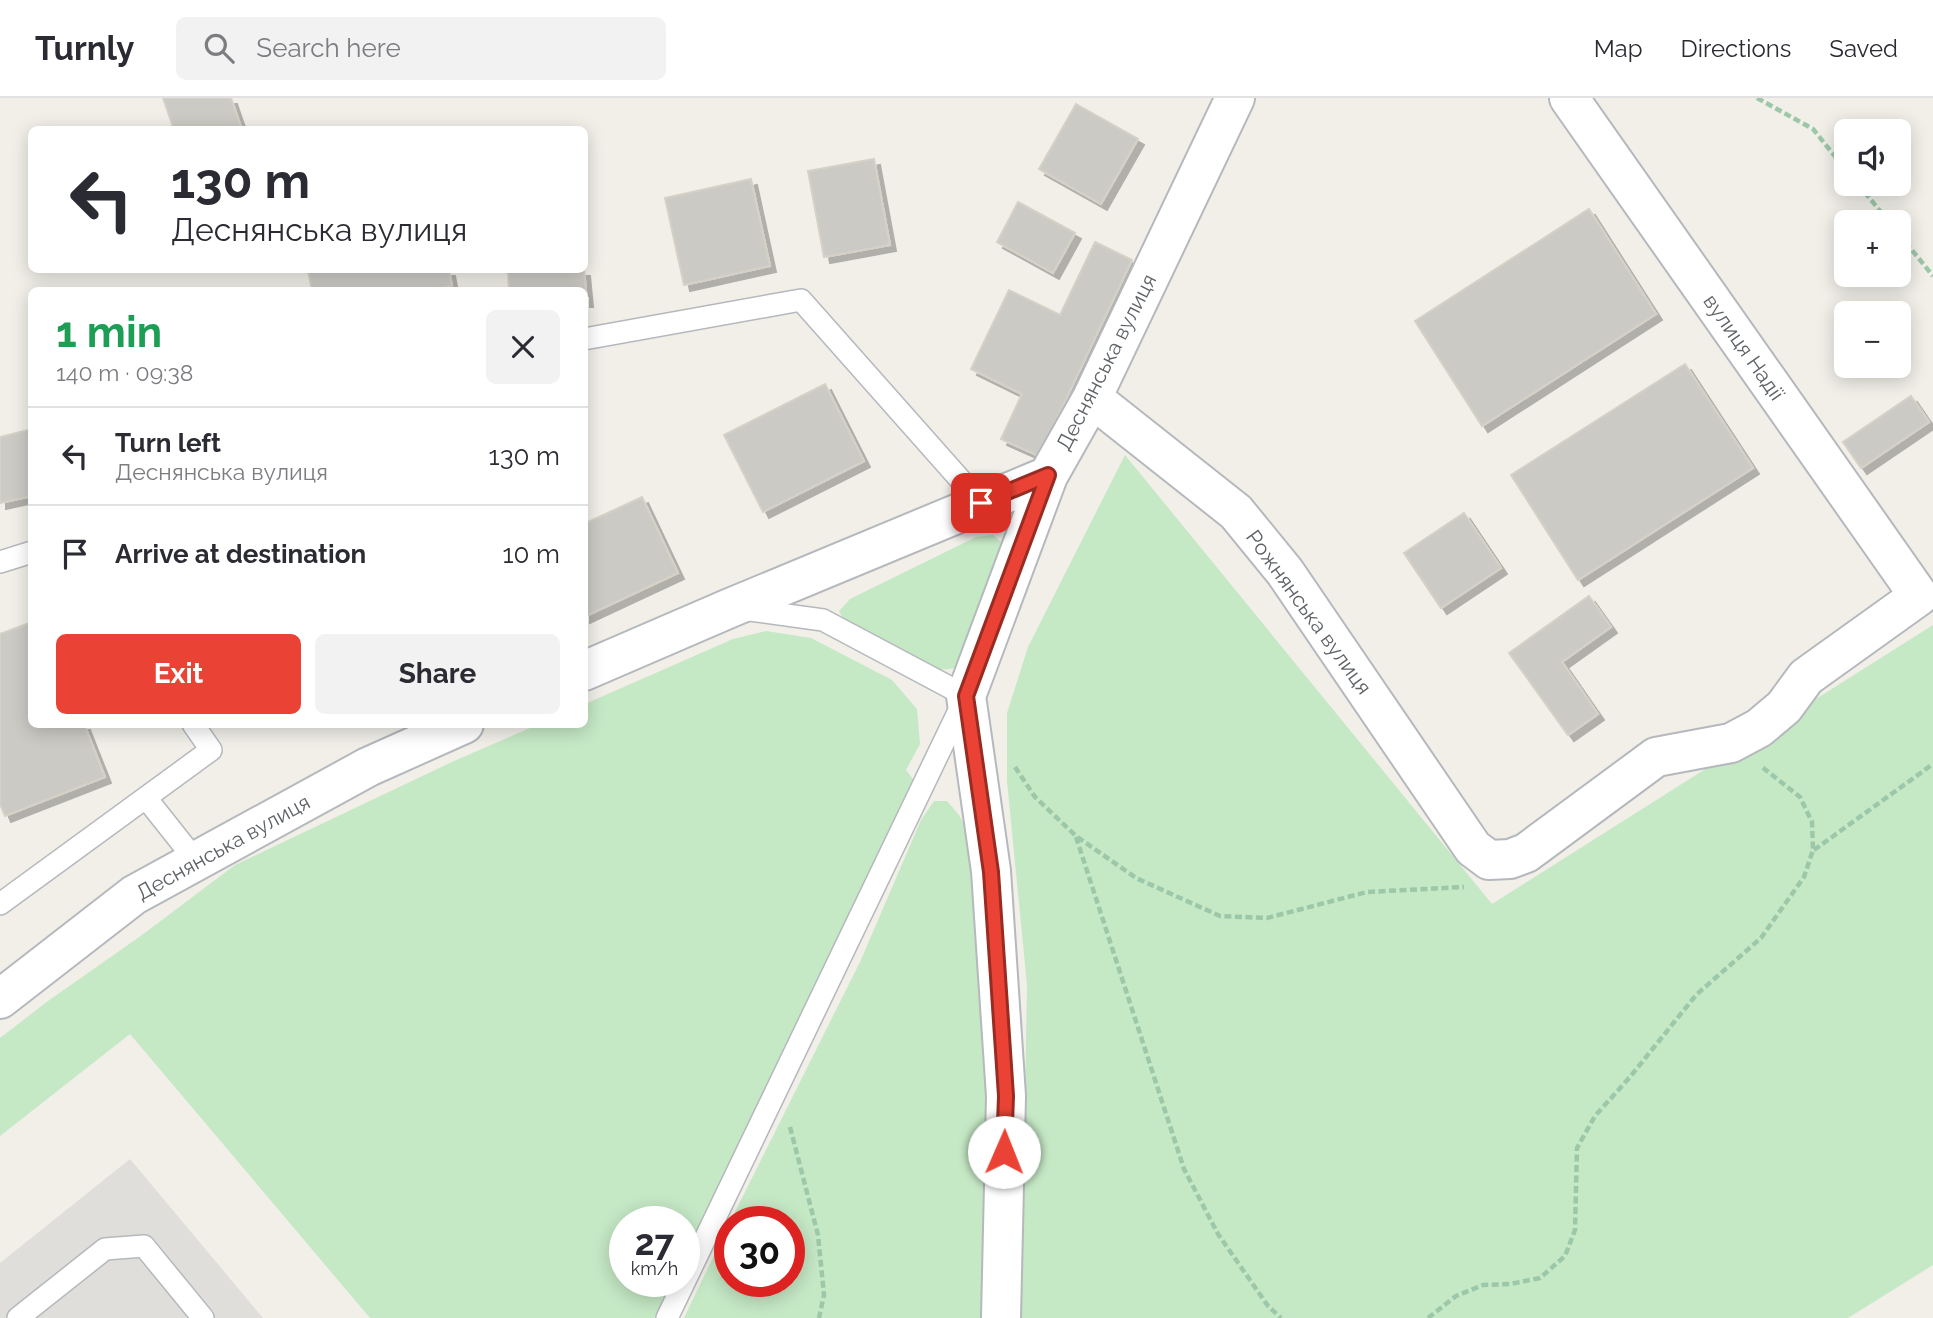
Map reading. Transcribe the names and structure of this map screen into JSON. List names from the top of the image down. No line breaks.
{"streets":{"street":["вулиця Надії","Деснянська вулиця","Рожнянська вулиця"]},"crossings":[["Деснянська вулиця","Рожнянська вулиця"]],"page":{"header":"Turnly","search":"Search here","nav":["Map","Directions","Saved"],"map_buttons":["+","−"],"turn":["130 m","Деснянська вулиця"],"heading":["1 min","140 m · 09:38"],"list":[{"name":"Turn left","note":"Деснянська вулиця","value":"130 m"},{"name":"Arrive at destination","value":"10 m"}],"buttons":["Exit","Share"],"speed":"27 km/h","limit":"30"}}
